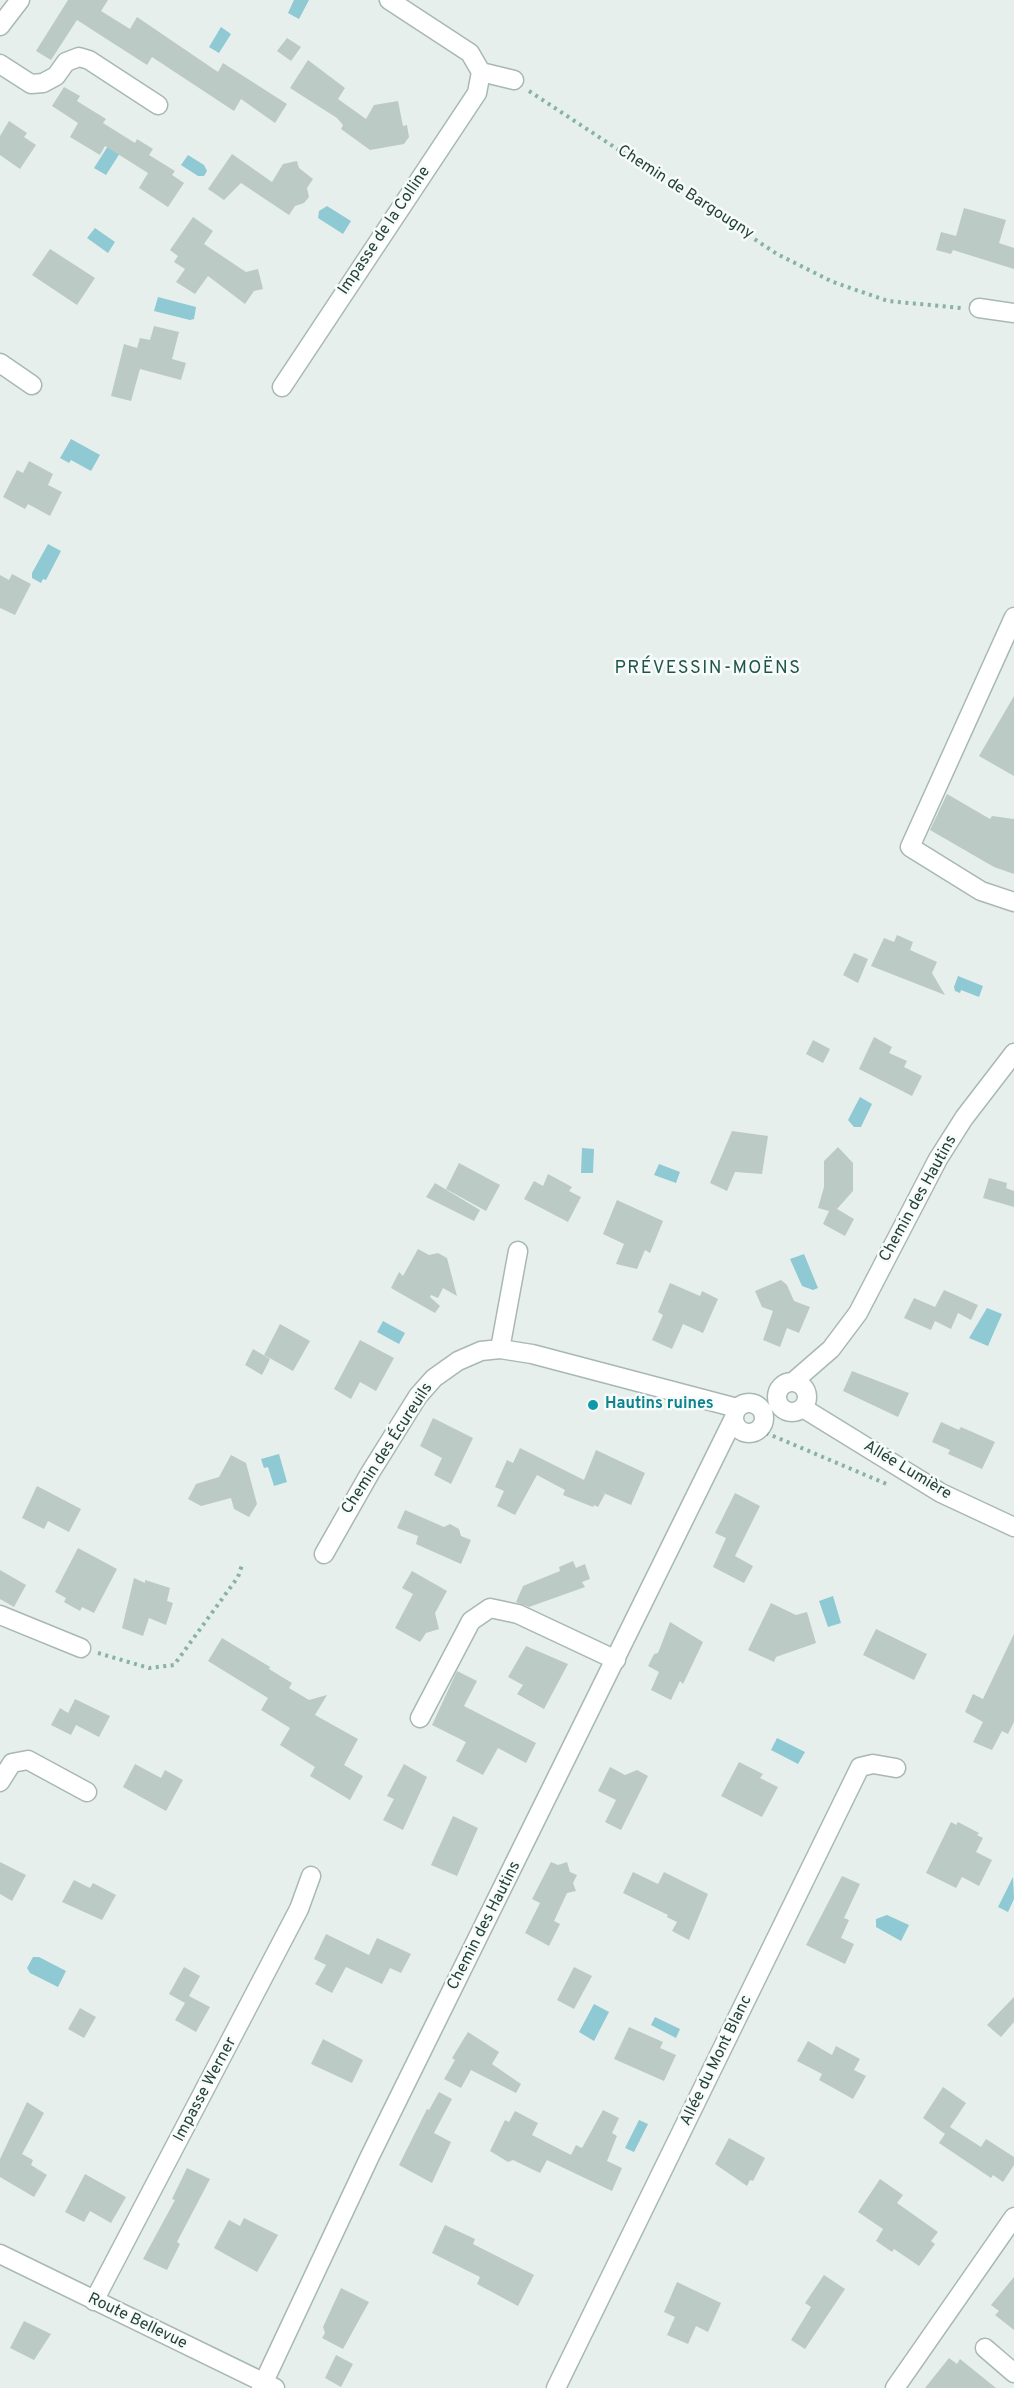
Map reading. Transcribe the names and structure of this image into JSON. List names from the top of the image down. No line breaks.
{"streets":{"street":["Impasse de la Colline","Chemin des Hautins","Chemin des Écureuils","Allée Lumière","Allée du Mont Blanc","Impasse Werner","Route Bellevue"],"path":["Chemin de Bargougny"]},"crossings":[["Chemin des Hautins","Chemin des Écureuils"],["Chemin des Hautins","Allée Lumière"],["Chemin des Hautins","Route Bellevue"],["Impasse Werner","Route Bellevue"]],"districts":["PRÉVESSIN-MOËNS"],"places":["Hautins ruines"]}
